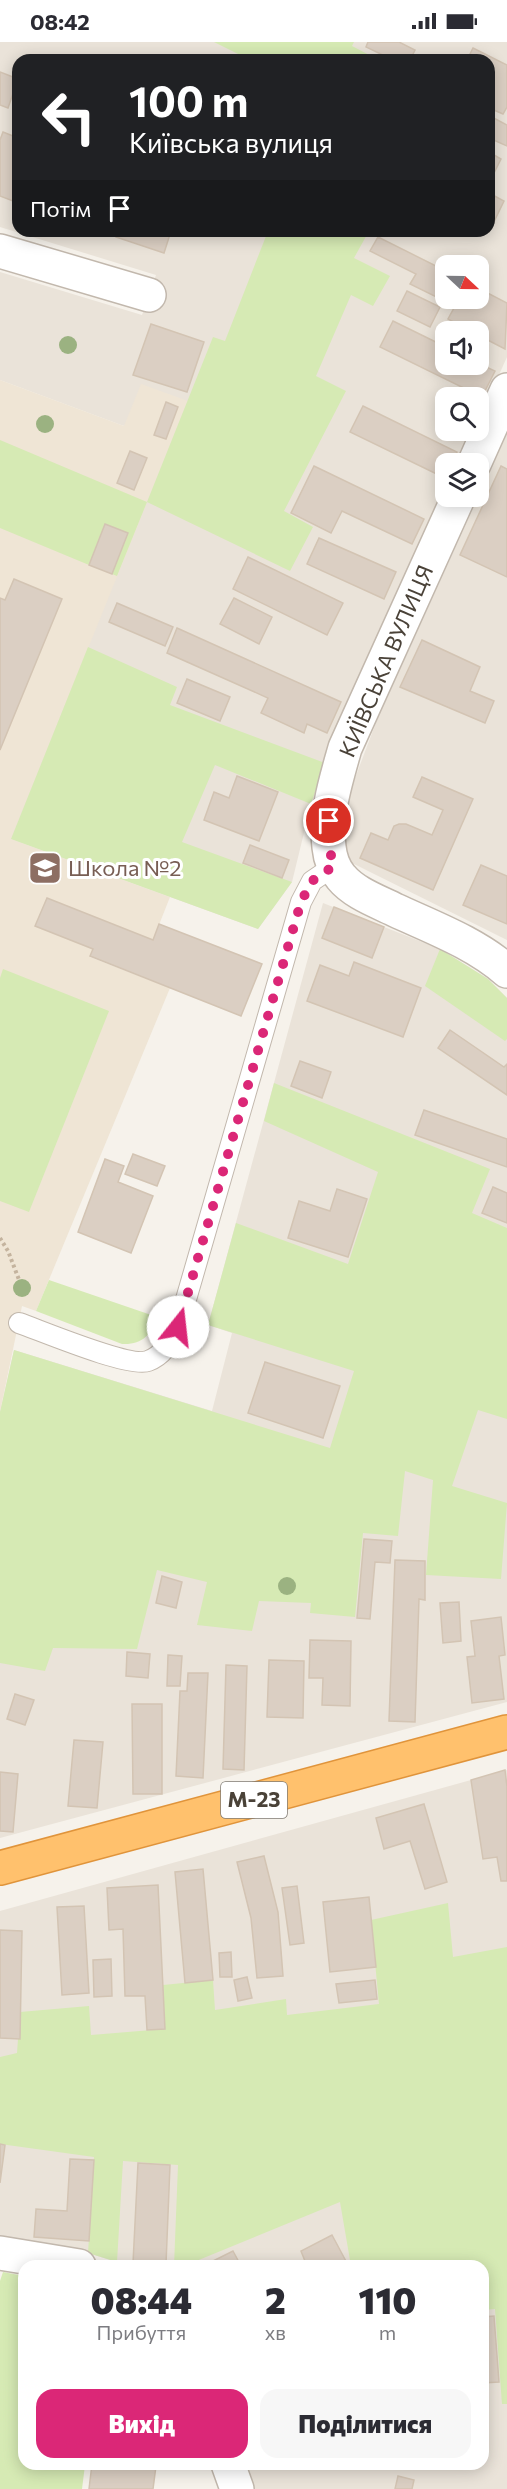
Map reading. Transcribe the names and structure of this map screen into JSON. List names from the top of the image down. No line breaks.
{"streets":{"highway":["М-23"],"street":["КИЇВСЬКА ВУЛИЦЯ"]},"places":{"school or university":["Школа №2"]},"north":"right","page":{"status":"08:42","turn":["100 m","Київська вулиця"],"then":"Потім","eta":["08:44","Прибуття","2","хв","110","m"],"buttons":["Вихід","Поділитися"]}}
